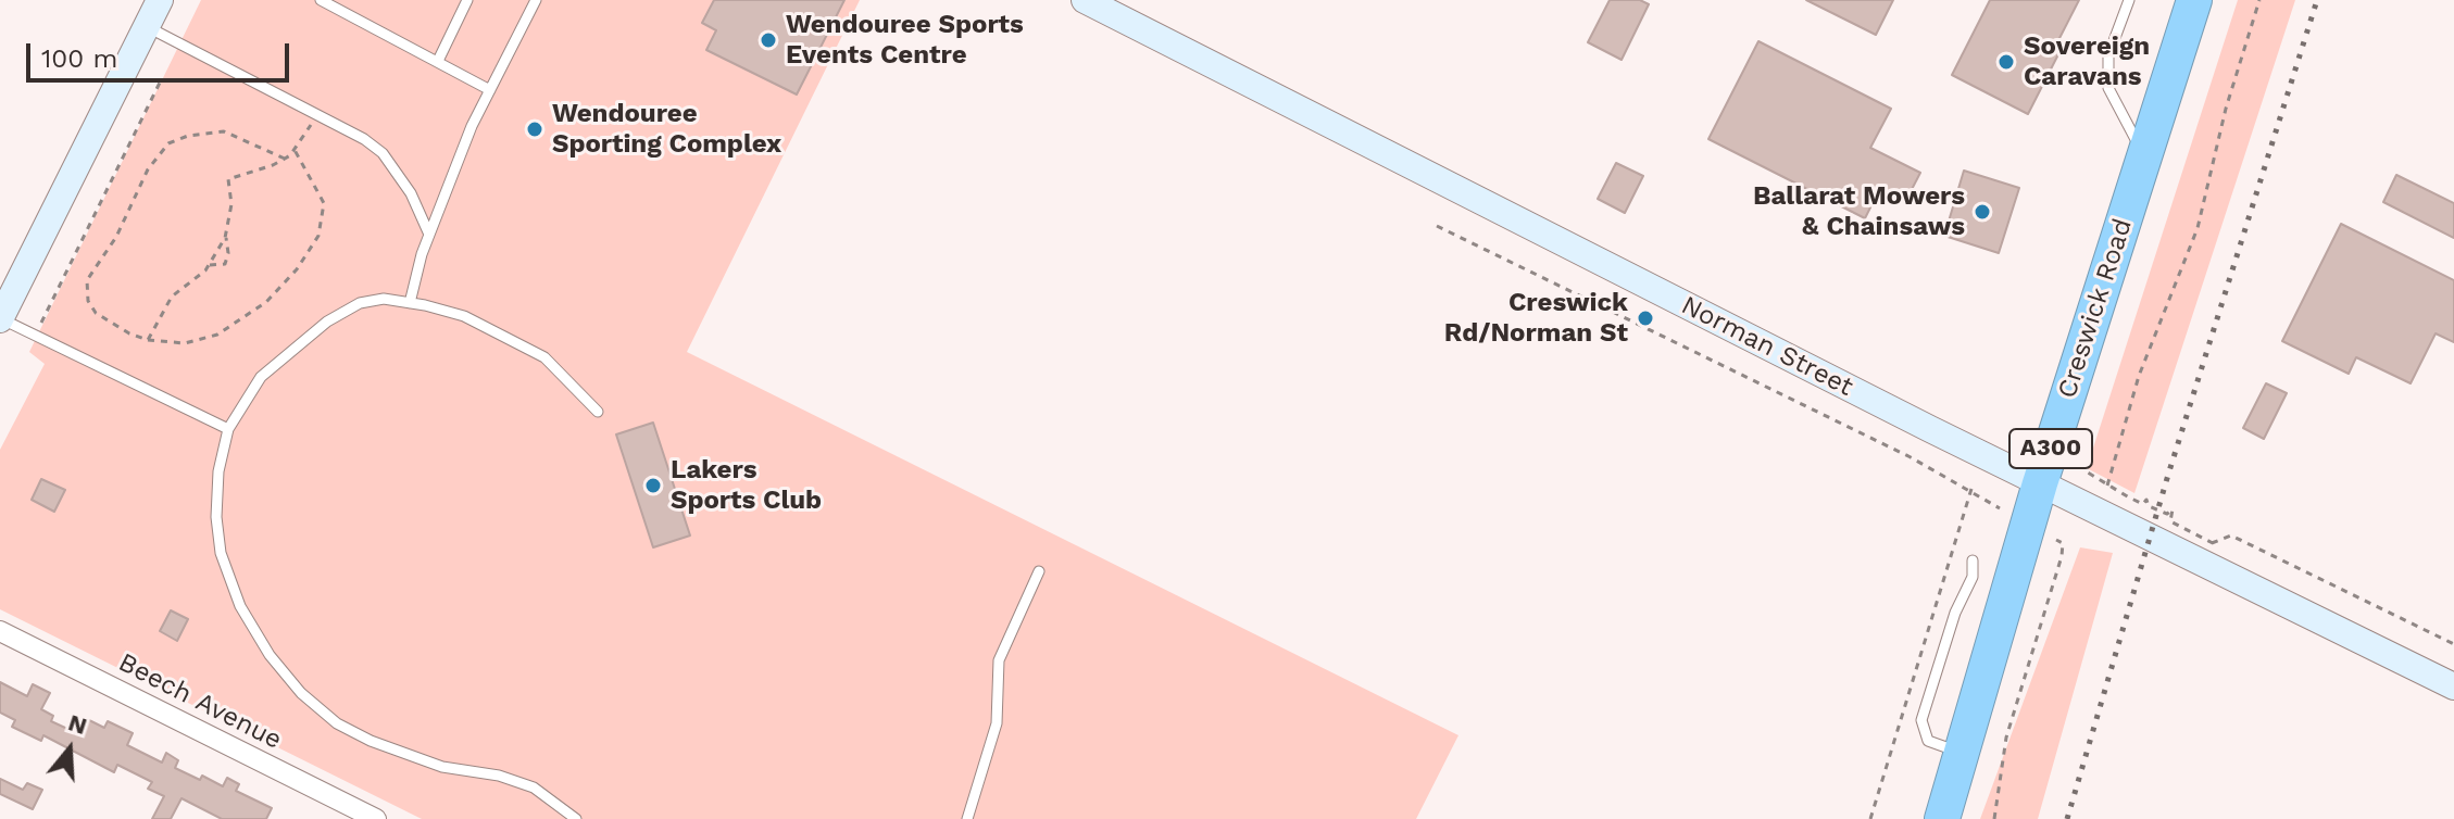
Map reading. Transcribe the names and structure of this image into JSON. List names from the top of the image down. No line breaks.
{"streets":{"highway":["Creswick Road","A300"],"main road":["Norman Street"],"street":["Beech Avenue"]},"crossings":[["Creswick Road","Norman Street"]],"places":["Wendouree Sports Events Centre","Sovereign Caravans","Wendouree Sporting Complex","Ballarat Mowers & Chainsaws","Creswick Rd/Norman St","Lakers Sports Club"],"scale_bar":"100 m","north":"top"}
